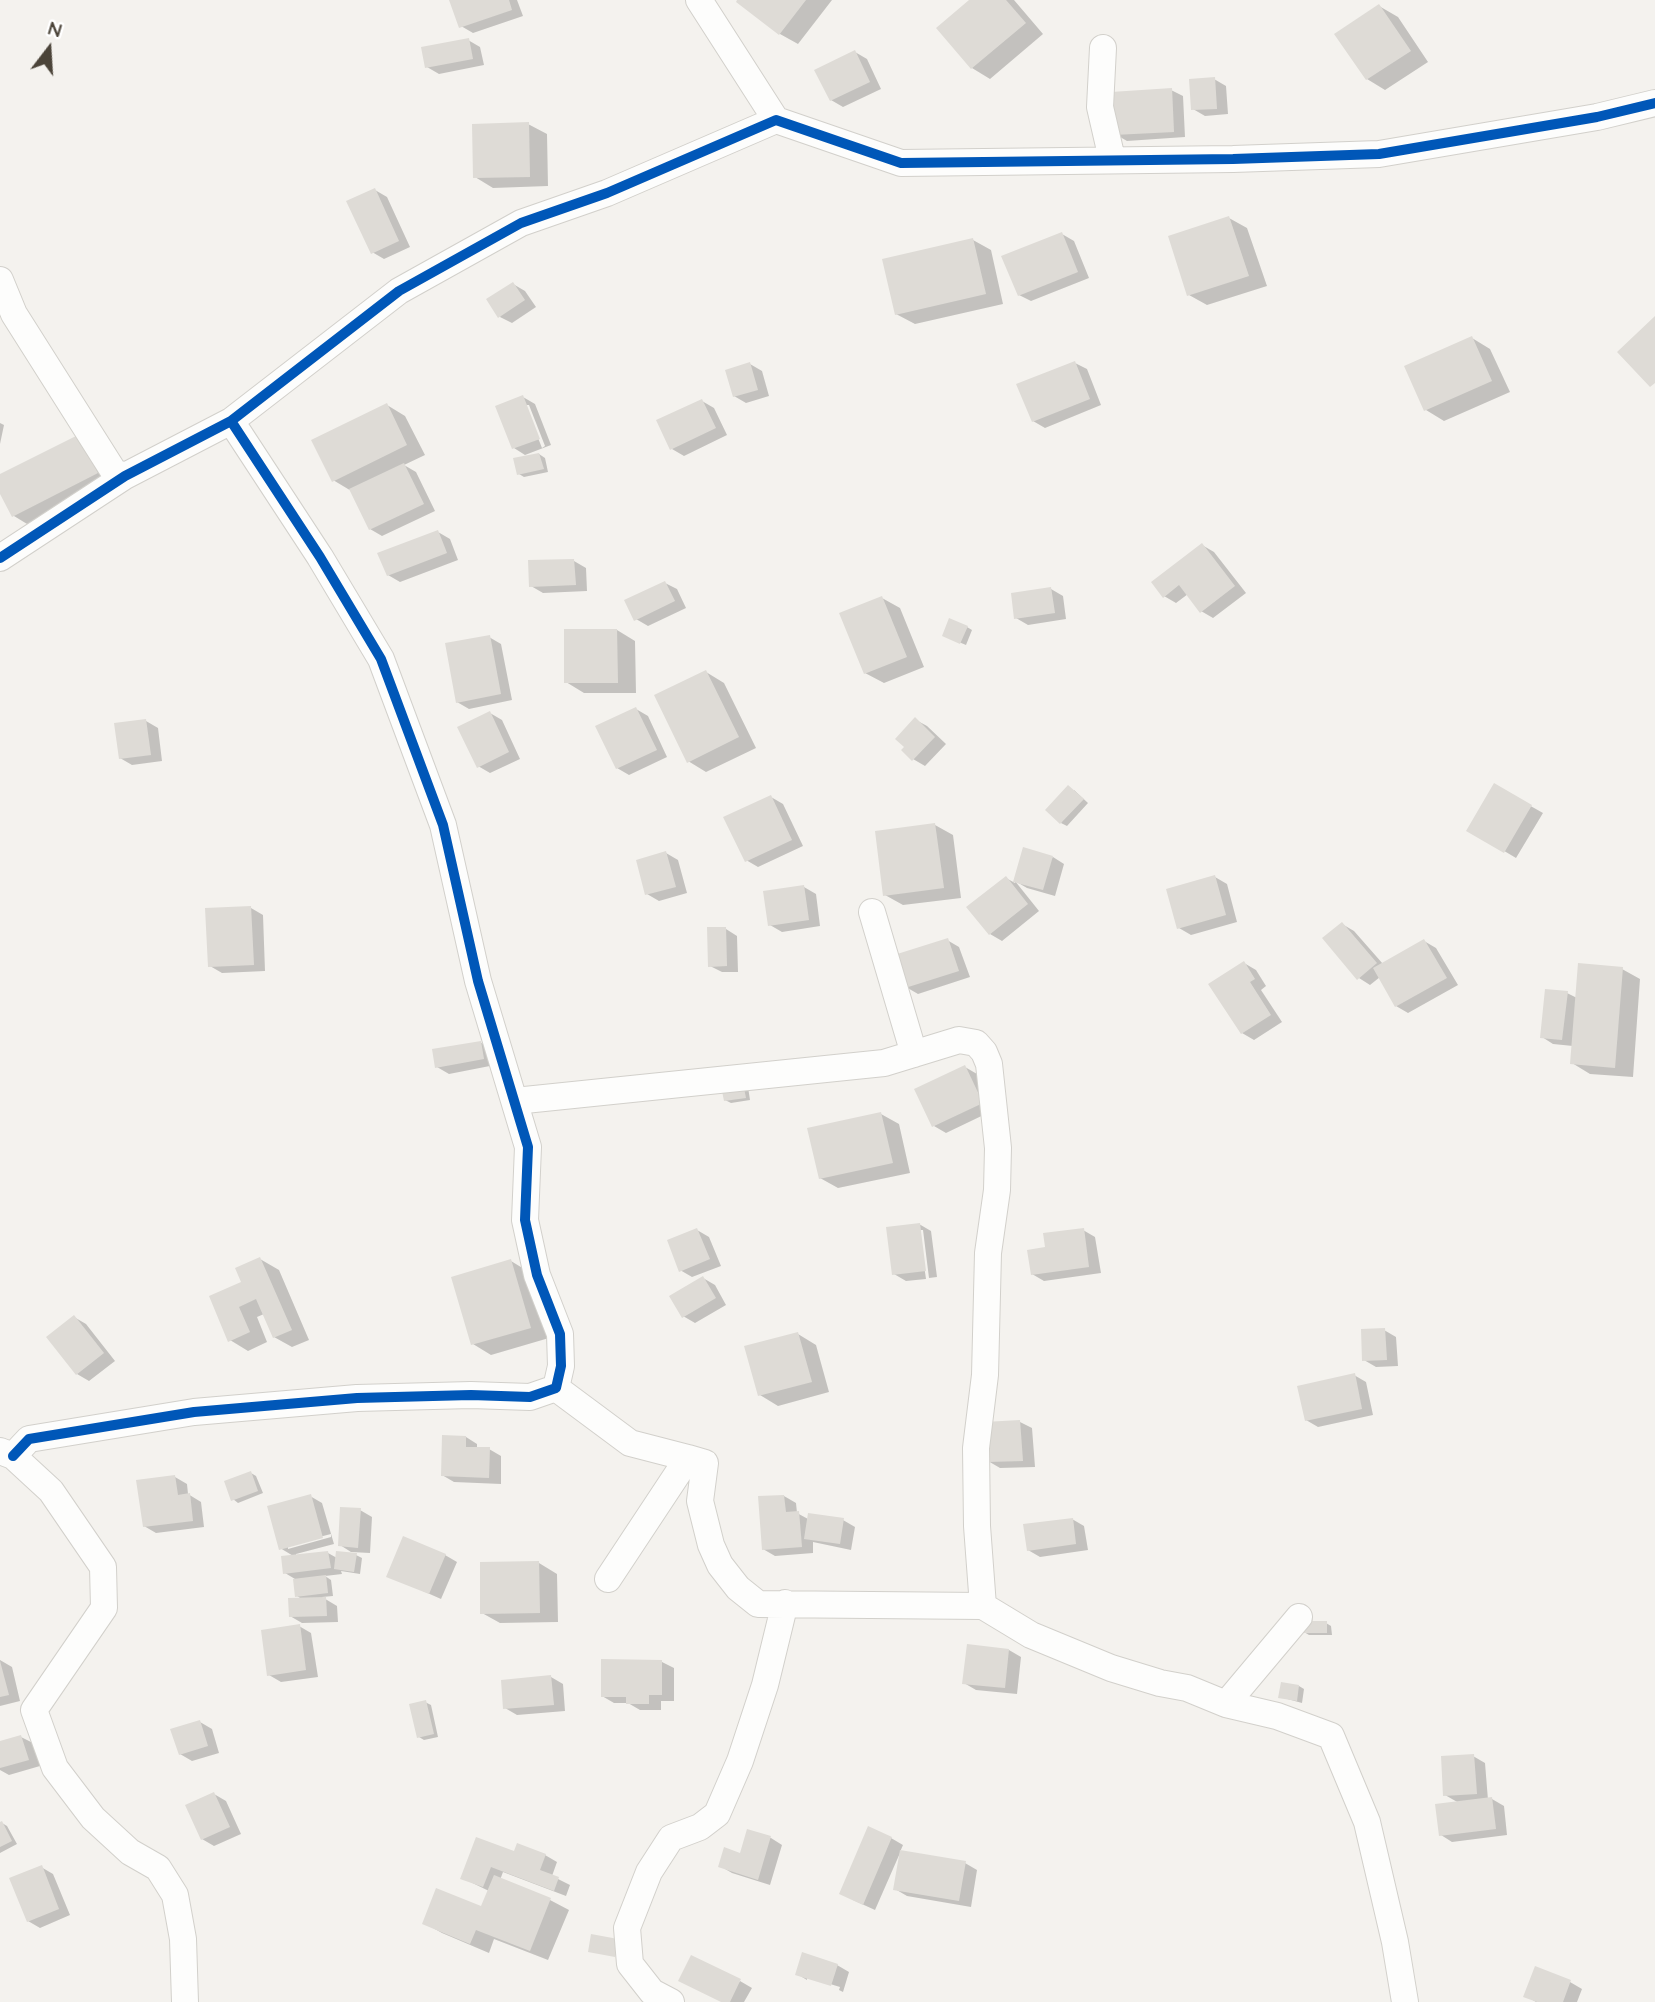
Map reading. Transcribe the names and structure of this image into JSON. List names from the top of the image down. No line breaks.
{"north":"top"}
